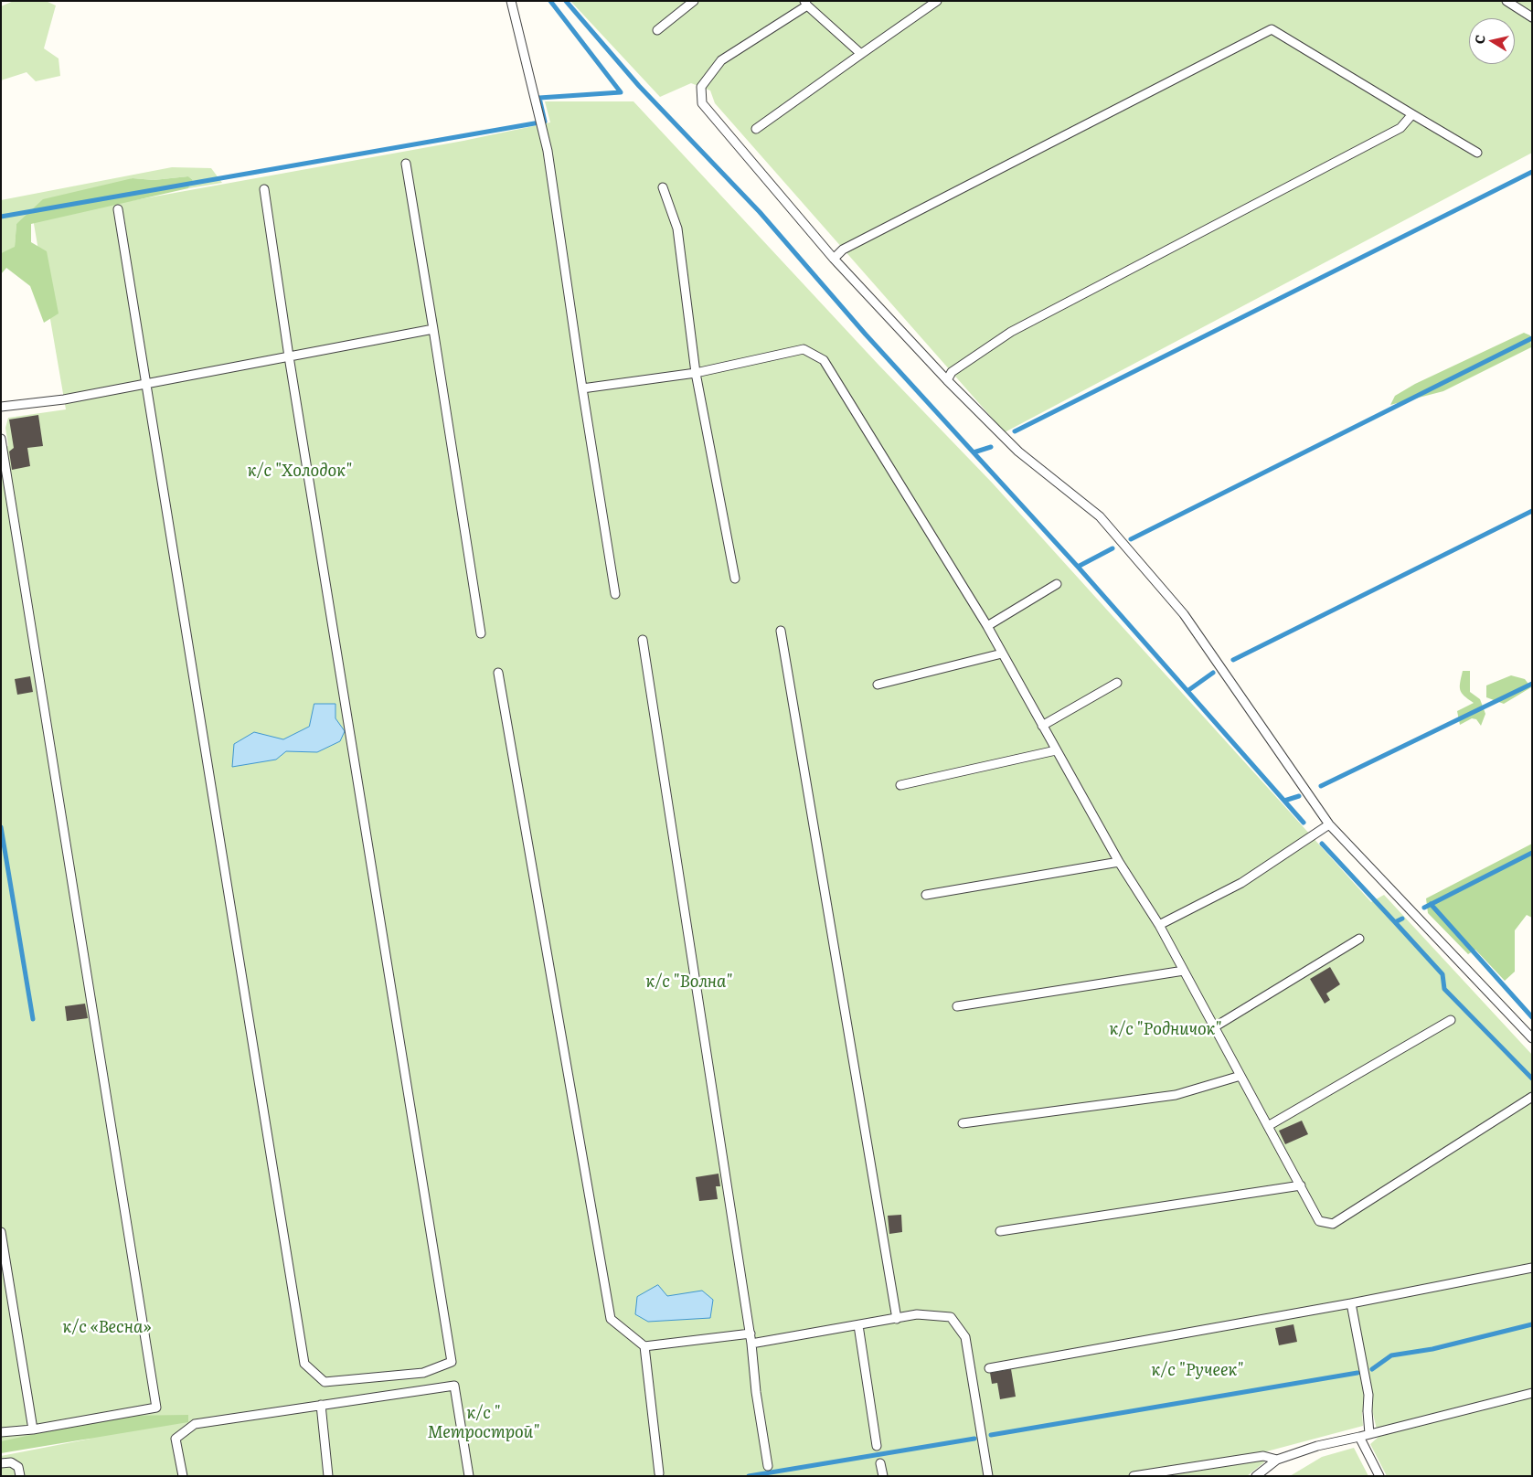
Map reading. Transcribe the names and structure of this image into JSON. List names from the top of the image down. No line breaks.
{"parks":["к/с \"Холодок\"","к/с \"Волна\"","к/с \"Родничок\"","к/с «Весна»","к/с \"Ручеек\"","к/с \" Метрострой\""],"north":"left"}
